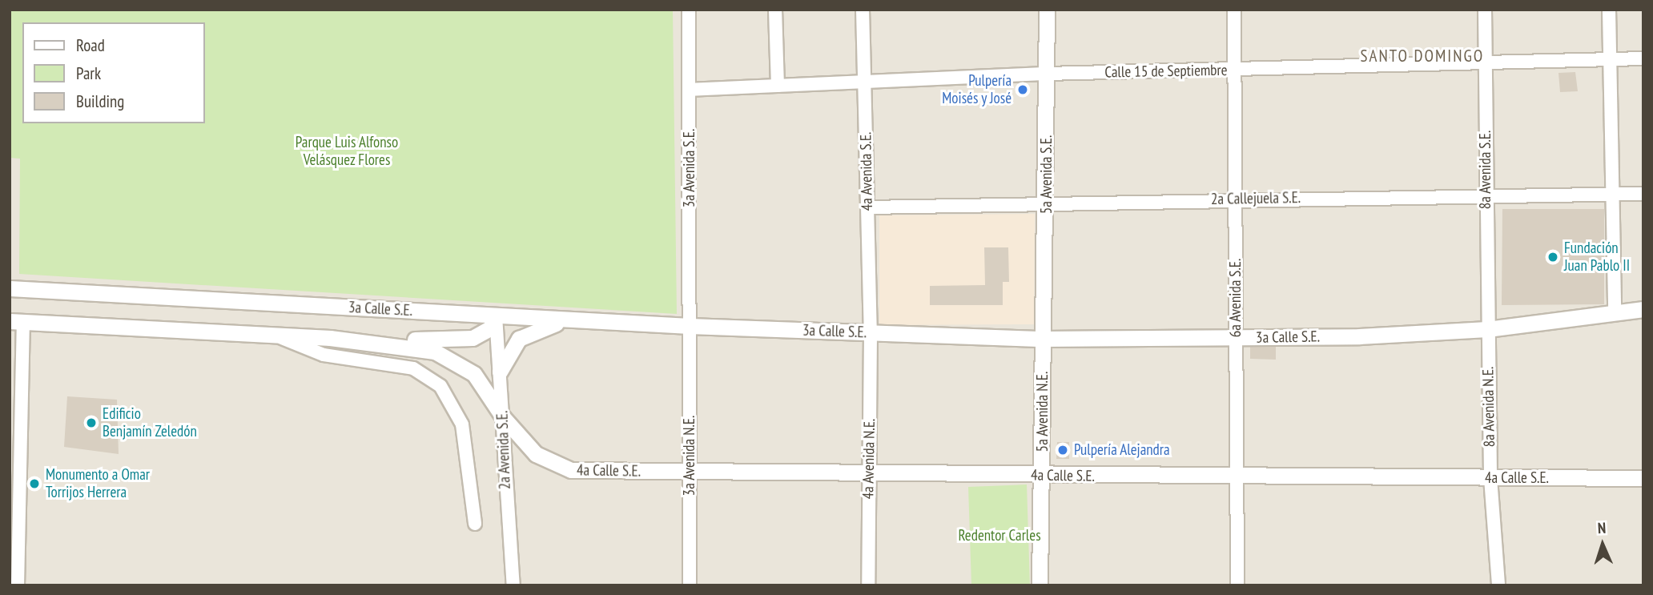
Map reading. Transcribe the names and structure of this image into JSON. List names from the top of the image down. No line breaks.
{"streets":{"street":["Calle 15 de Septiembre","3a Avenida S.E.","8a Avenida S.E.","4a Avenida S.E.","5a Avenida S.E.","2a Callejuela S.E.","6a Avenida S.E.","3a Calle S.E.","8a Avenida N.E.","5a Avenida N.E.","2a Avenida S.E.","3a Avenida N.E.","4a Avenida N.E.","4a Calle S.E."]},"crossings":[["Calle 15 de Septiembre","3a Avenida S.E."],["Calle 15 de Septiembre","8a Avenida S.E."],["Calle 15 de Septiembre","4a Avenida S.E."],["Calle 15 de Septiembre","5a Avenida S.E."],["Calle 15 de Septiembre","6a Avenida S.E."],["3a Avenida S.E.","3a Calle S.E."],["3a Avenida S.E.","3a Avenida N.E."],["8a Avenida S.E.","2a Callejuela S.E."],["8a Avenida S.E.","3a Calle S.E."],["8a Avenida S.E.","8a Avenida N.E."],["4a Avenida S.E.","2a Callejuela S.E."],["4a Avenida S.E.","3a Calle S.E."],["4a Avenida S.E.","4a Avenida N.E."],["5a Avenida S.E.","2a Callejuela S.E."],["5a Avenida S.E.","3a Calle S.E."],["5a Avenida S.E.","5a Avenida N.E."],["2a Callejuela S.E.","6a Avenida S.E."],["6a Avenida S.E.","3a Calle S.E."],["6a Avenida S.E.","4a Calle S.E."],["3a Calle S.E.","8a Avenida N.E."],["3a Calle S.E.","5a Avenida N.E."],["3a Calle S.E.","2a Avenida S.E."],["3a Calle S.E.","3a Avenida N.E."],["3a Calle S.E.","4a Avenida N.E."],["3a Calle S.E.","4a Calle S.E."],["8a Avenida N.E.","4a Calle S.E."],["5a Avenida N.E.","4a Calle S.E."],["2a Avenida S.E.","4a Calle S.E."],["3a Avenida N.E.","4a Calle S.E."],["4a Avenida N.E.","4a Calle S.E."]],"districts":["SANTO DOMINGO"],"parks":["Parque Luis Alfonso Velásquez Flores","Redentor Carles"],"places":["Pulpería Moisés y José","Fundación Juan Pablo II","Edificio Benjamín Zeledón","Pulpería Alejandra","Monumento a Omar Torrijos Herrera"],"legend":["Road","Park","Building"],"north":"top"}
